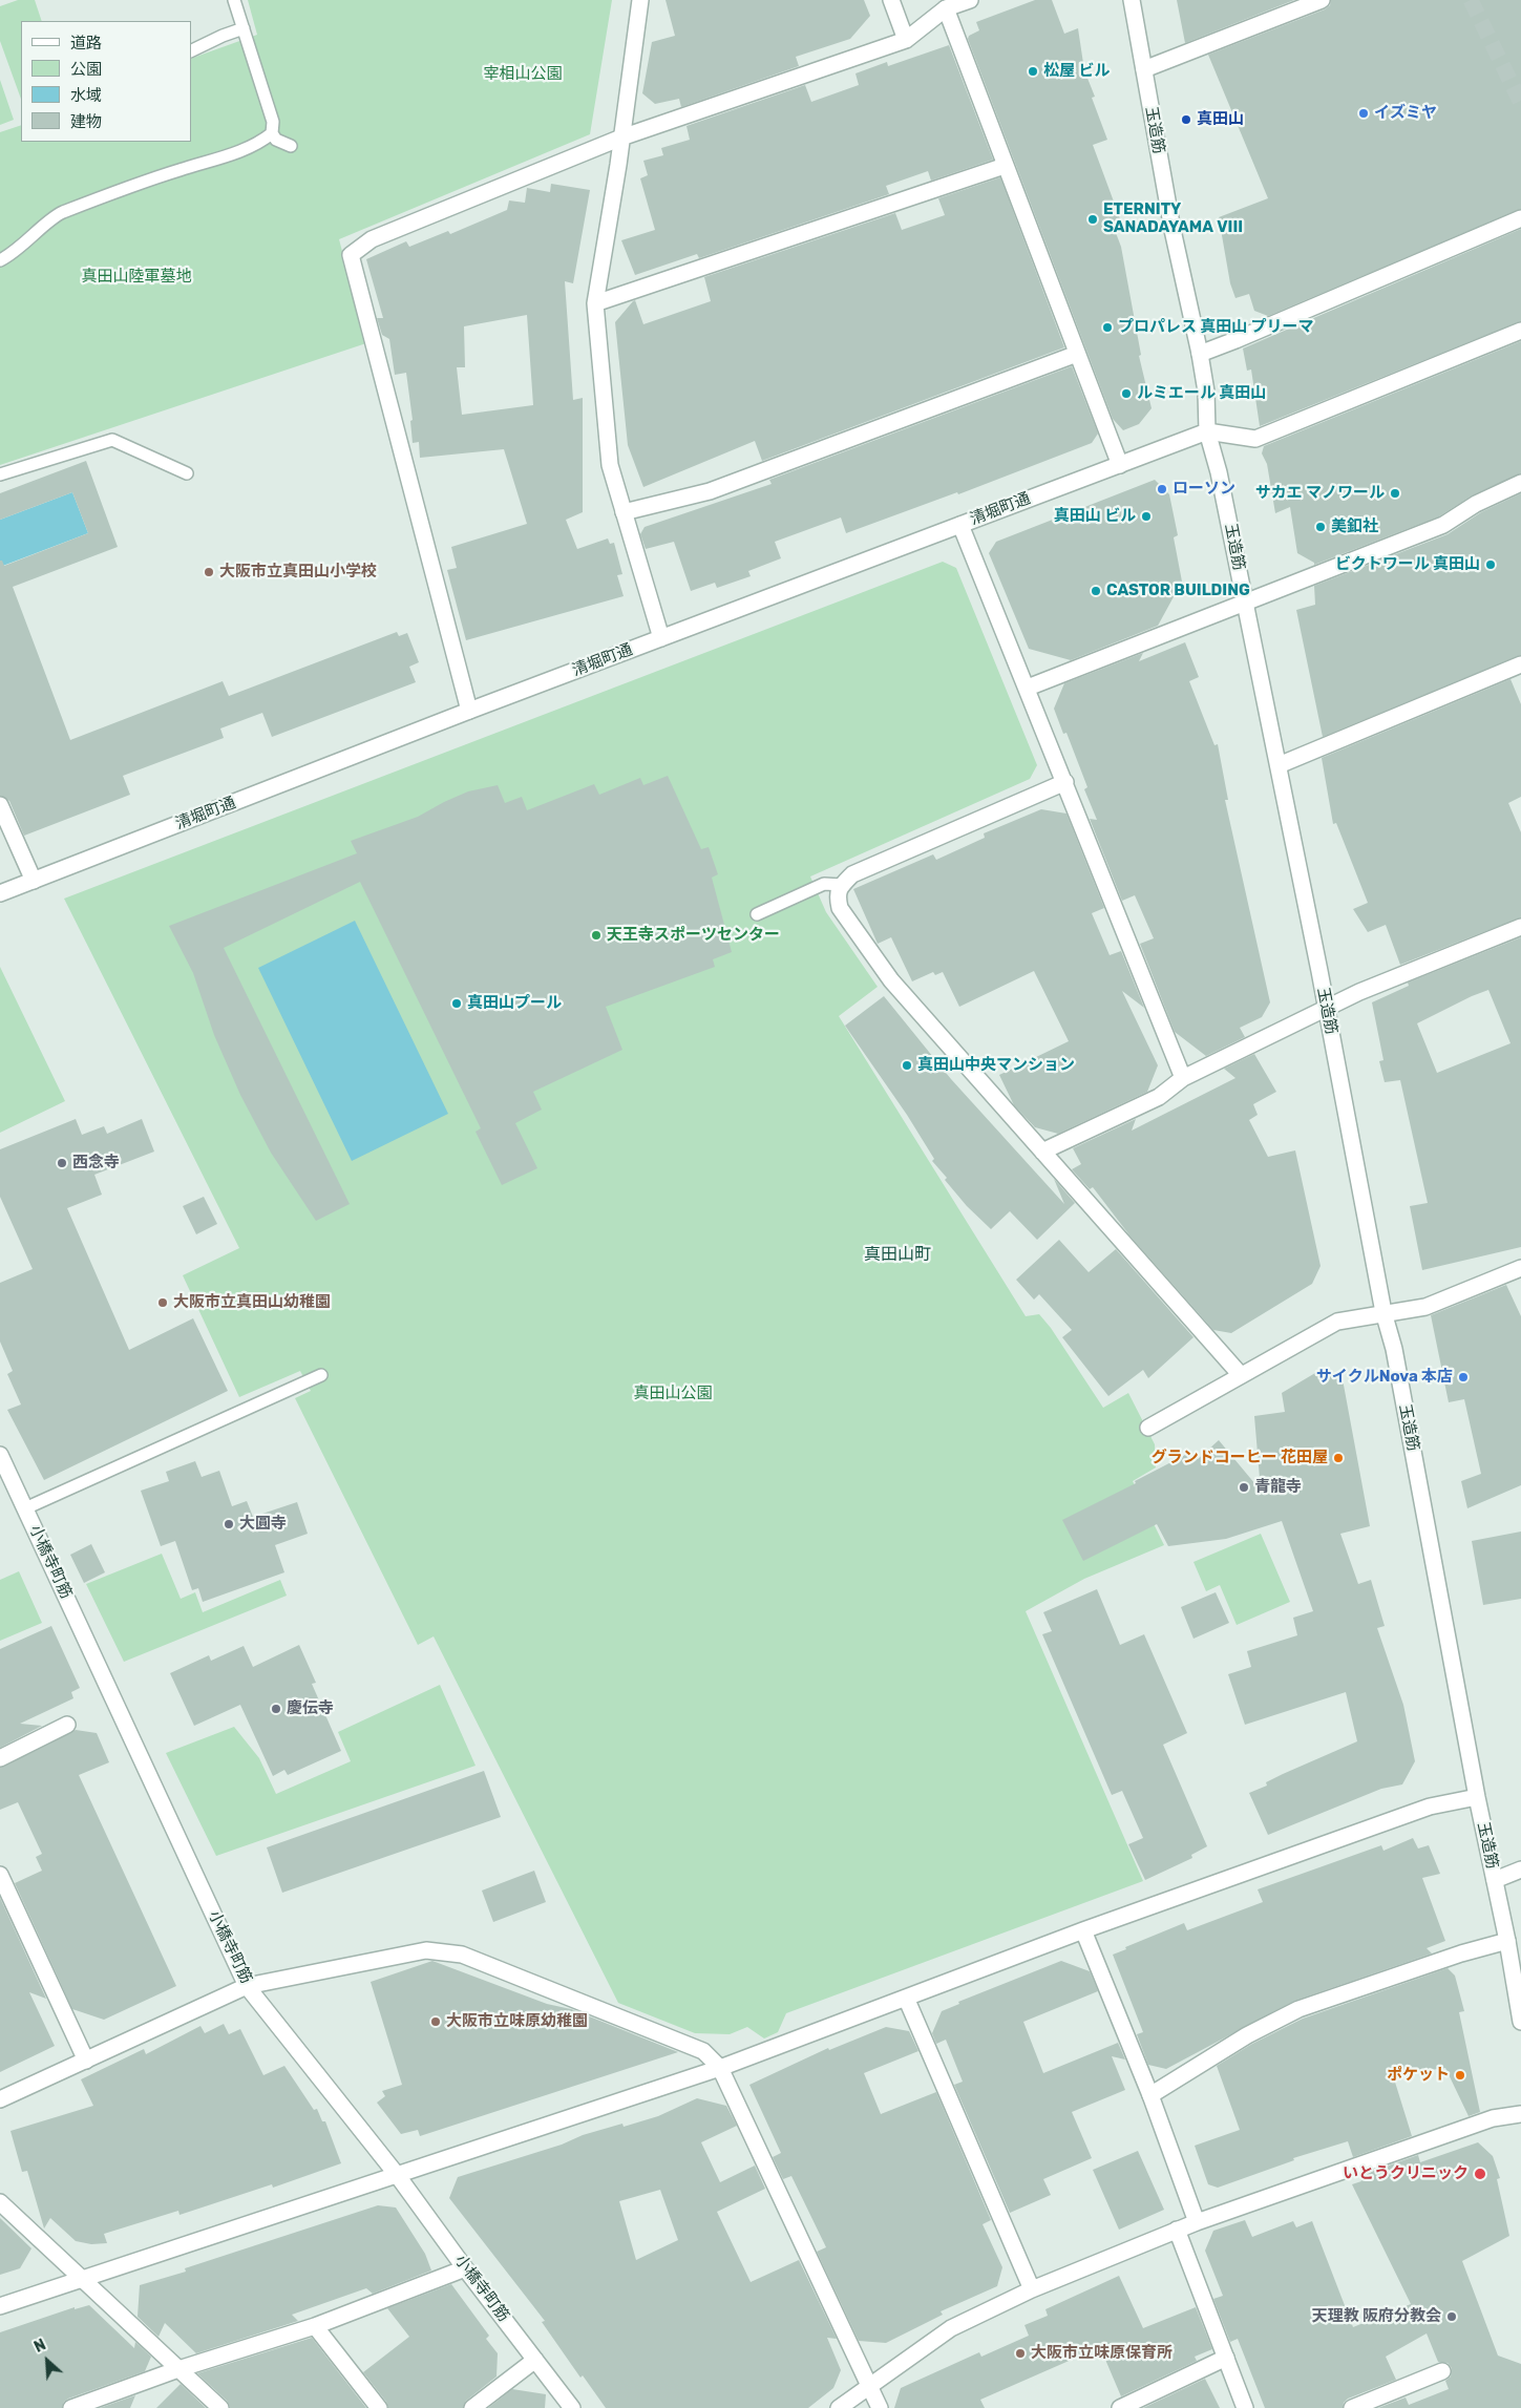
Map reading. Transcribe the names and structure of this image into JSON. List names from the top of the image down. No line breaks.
{"streets":{"street":["玉造筋","清堀町通","小橋寺町筋"]},"crossings":[["玉造筋","清堀町通"]],"districts":["真田山町"],"parks":["宰相山公園","真田山陸軍墓地","真田山公園"],"places":["松屋 ビル","イズミヤ","真田山","ETERNITY SANADAYAMA VIII","プロパレス 真田山 プリーマ","ルミエール 真田山","ローソン","サカエ マノワール","真田山 ビル","美釦社","ビクトワール 真田山","大阪市立真田山小学校","CASTOR BUILDING","天王寺スポーツセンター","真田山プール","真田山中央マンション","西念寺","大阪市立真田山幼稚園","サイクルNova 本店","グランドコーヒー 花田屋","青龍寺","大圓寺","慶伝寺","大阪市立味原幼稚園","ポケット","いとうクリニック","天理教 阪府分教会","大阪市立味原保育所"],"legend":["道路","公園","水域","建物"],"north":"top left"}
